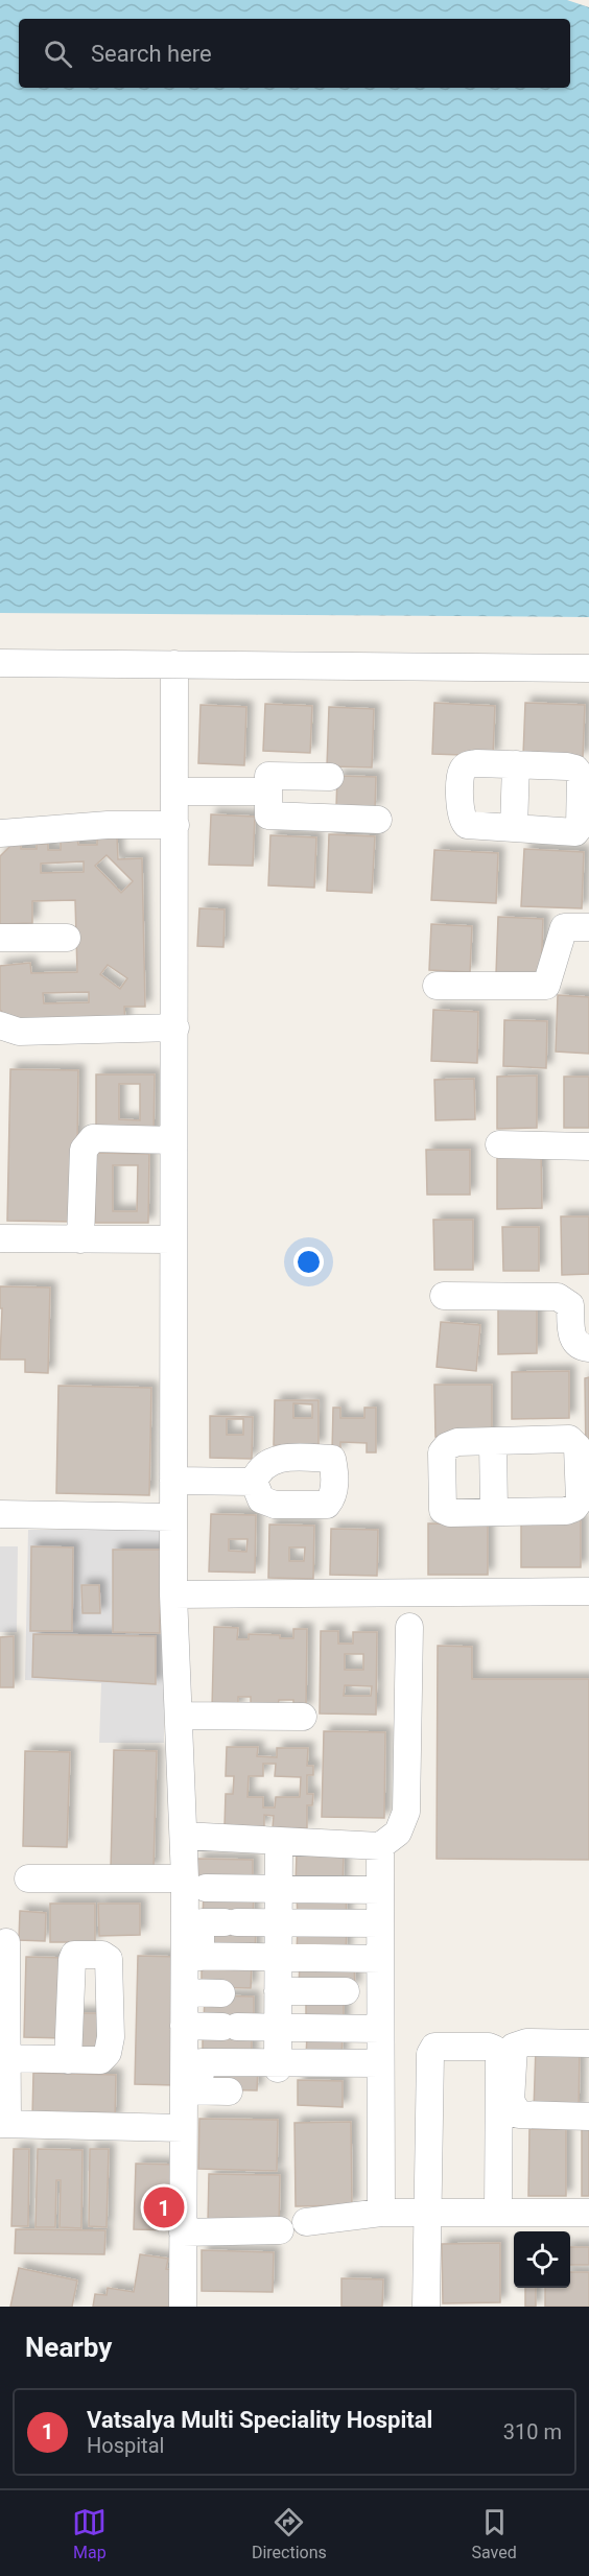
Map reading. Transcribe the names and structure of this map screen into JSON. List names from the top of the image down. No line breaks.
{"page":{"search":"Search here","pins":"1","heading":"Nearby","list":[{"mark":"1","name":"Vatsalya Multi Speciality Hospital","note":"Hospital","value":"310 m"}],"nav":["Map","Directions","Saved"]}}
